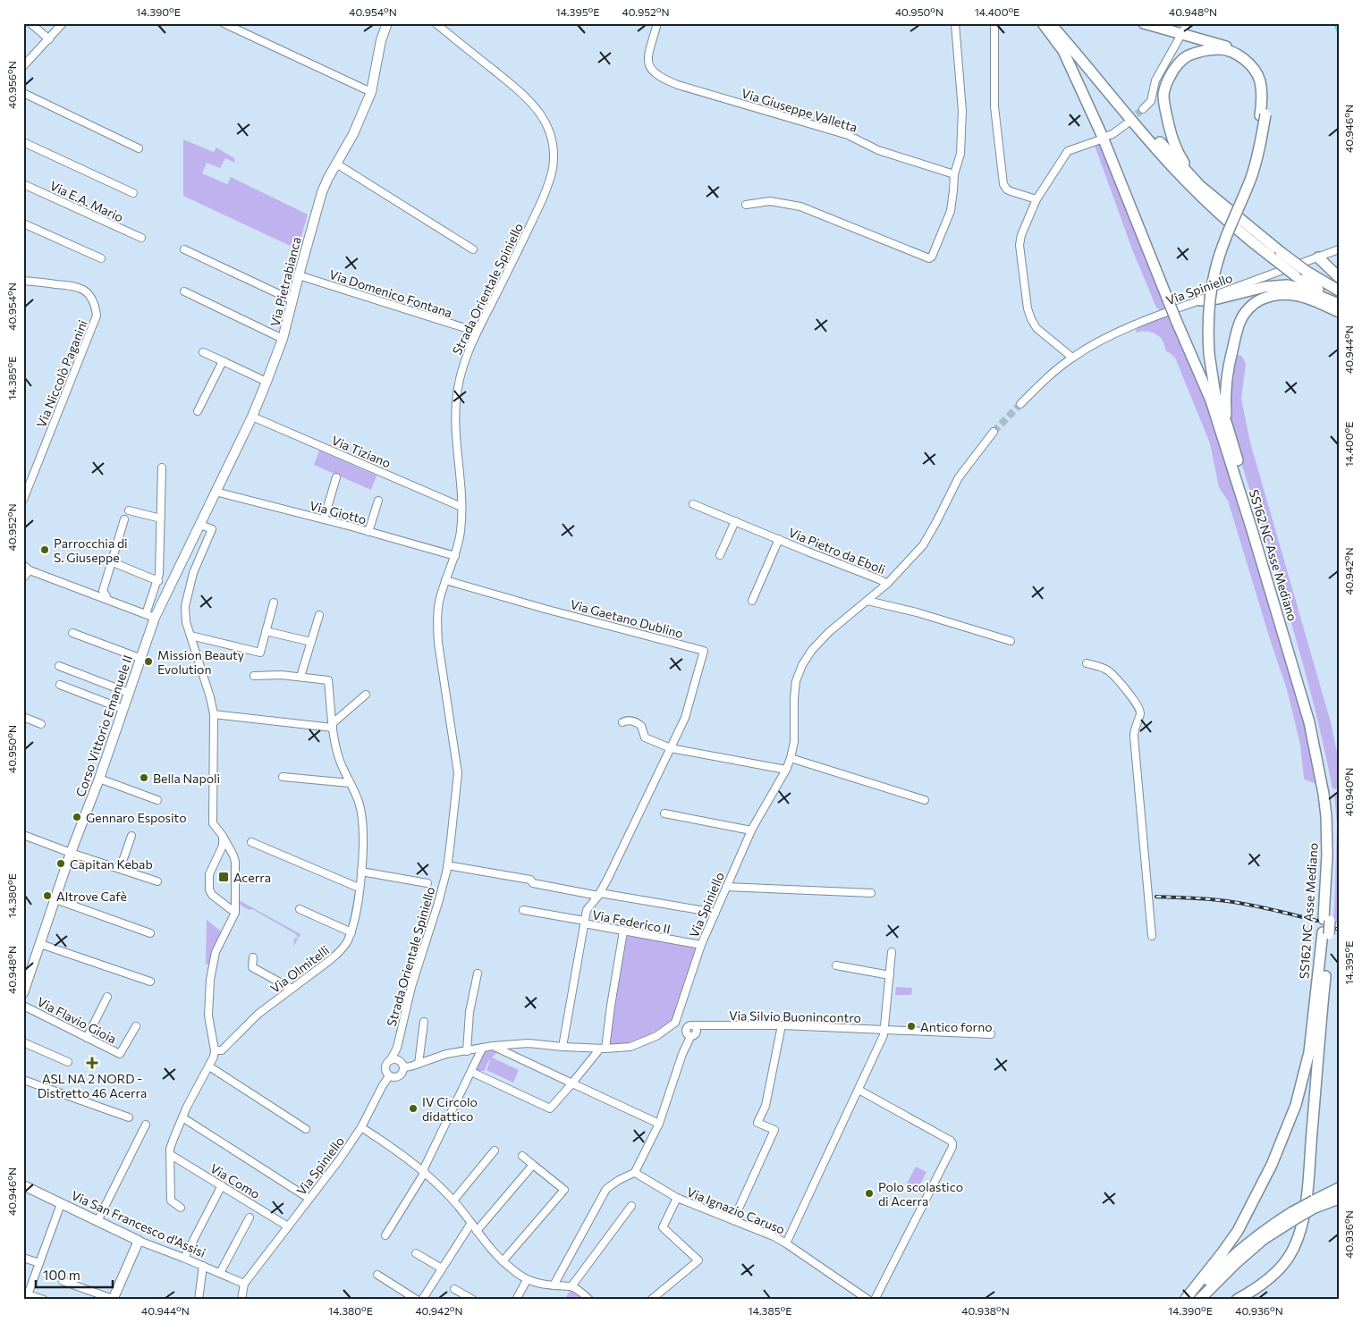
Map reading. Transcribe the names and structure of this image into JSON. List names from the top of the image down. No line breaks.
{"streets":{"highway":["SS162 NC Asse Mediano"],"main road":["Via Pietrabianca","Corso Vittorio Emanuele II","Via San Francesco d'Assisi"],"street":["Via Giuseppe Valletta","Via E.A. Mario","Strada Orientale Spiniello","Via Spiniello","Via Domenico Fontana","Via Niccolò Paganini","Via Tiziano","Via Giotto","Via Pietro da Eboli","Via Gaetano Dublino","Via Federico II","Via Olmitelli","Via Silvio Buonincontro","Via Flavio Gioia","Via Como","Via Ignazio Caruso"]},"crossings":[["Via Pietrabianca","Via Domenico Fontana"],["Via Pietrabianca","Via Tiziano"],["Via Pietrabianca","Via Giotto"],["Via Pietrabianca","Corso Vittorio Emanuele II"],["Strada Orientale Spiniello","Via Spiniello"],["Strada Orientale Spiniello","Via Domenico Fontana"],["Strada Orientale Spiniello","Via Tiziano"],["Strada Orientale Spiniello","Via Giotto"],["Strada Orientale Spiniello","Via Gaetano Dublino"],["Via Spiniello","Via Pietro da Eboli"],["Via Spiniello","Via Gaetano Dublino"],["Via Spiniello","Via Federico II"],["Via Spiniello","Via Como"],["Via Spiniello","Via San Francesco d'Assisi"],["Via Gaetano Dublino","Via Federico II"]],"places":{"other":["Parrocchia di S. Giuseppe","Mission Beauty Evolution","Bella Napoli","Gennaro Esposito","Capitan Kebab","Altrove Cafè","Antico forno","IV Circolo didattico","Polo scolastico di Acerra"],"transit":["Acerra"],"health":["ASL NA 2 NORD - Distretto 46 Acerra"]},"scale_bar":"100 m","coordinates":["14.390°E","40.954°N","14.395°E","40.952°N","40.950°N","14.400°E","40.948°N","40.956°N","40.946°N","40.944°N","14.385°E","40.942°N","40.940°N","14.380°E","40.936°N","40.938°N"]}
